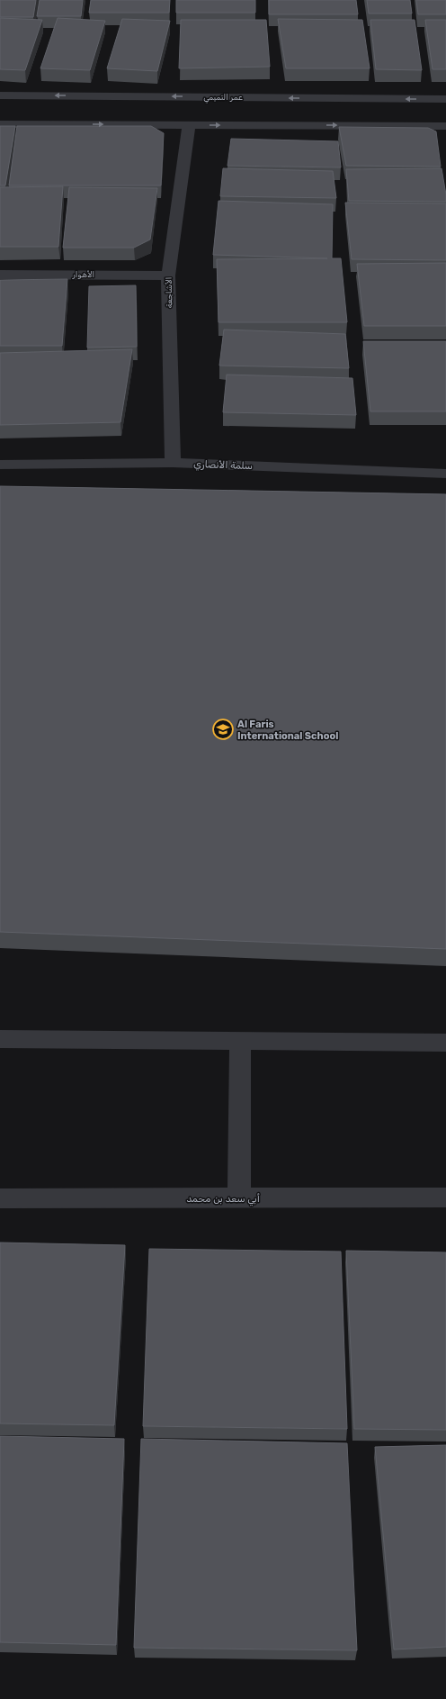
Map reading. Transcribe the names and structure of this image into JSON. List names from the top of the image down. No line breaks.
{"streets":{"street":["عمر التميمي","الأهوار","الأشاجعة","سلمة الأنصاري","أبي سعد بن محمد"]},"crossings":[["الأهوار","الأشاجعة"],["الأشاجعة","سلمة الأنصاري"]],"places":{"school or university":["Al Faris International School"]}}
